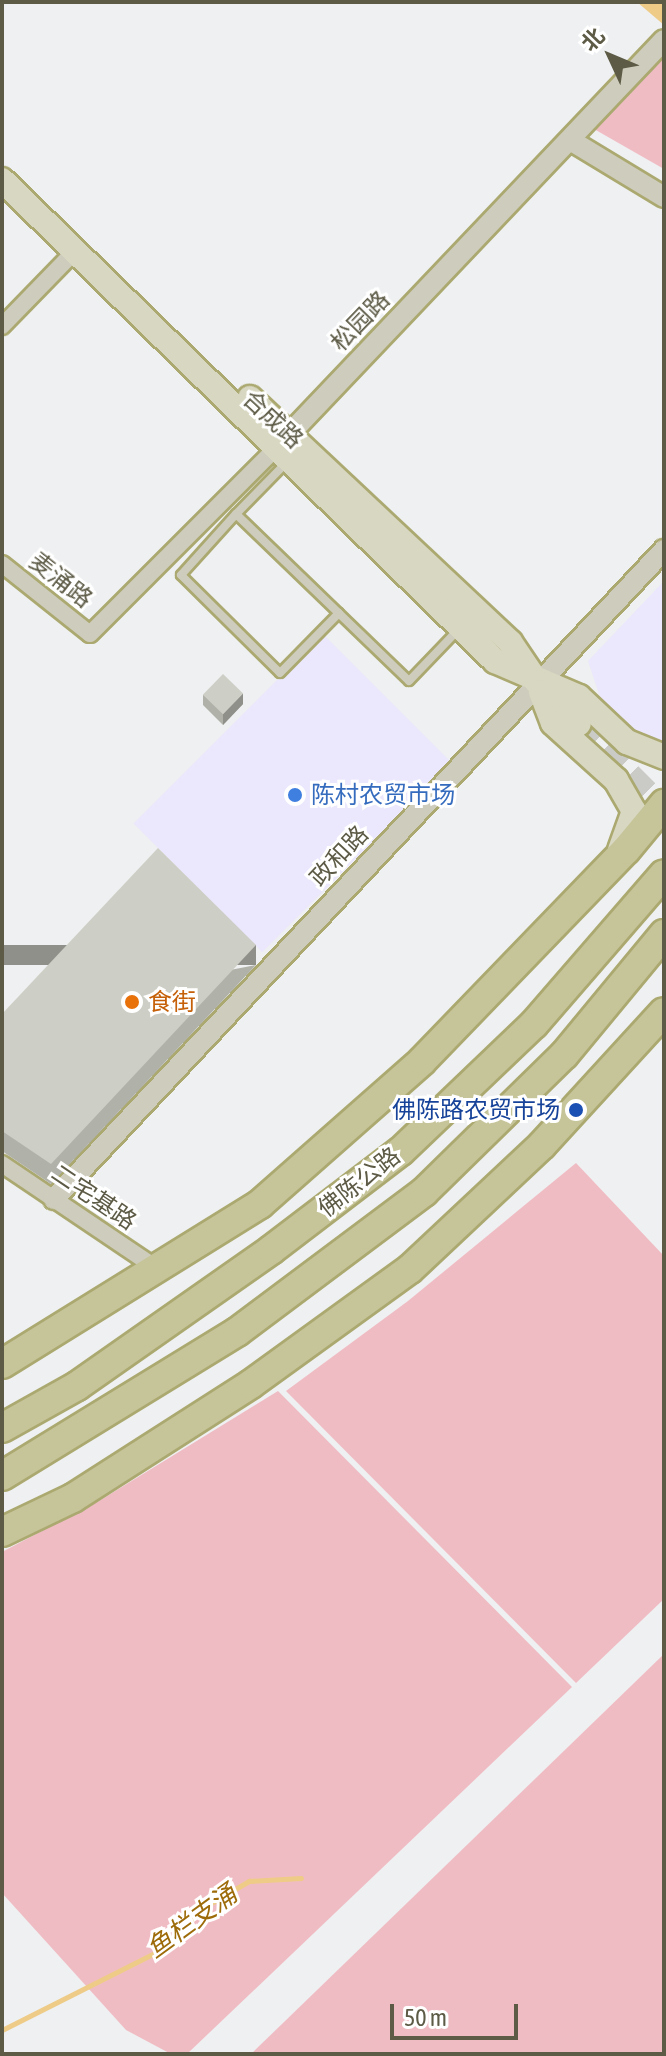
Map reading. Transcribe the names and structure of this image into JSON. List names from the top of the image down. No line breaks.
{"streets":{"highway":["佛陈公路"],"main road":["合成路"],"street":["松园路","麦涌路","政和路","二宅基路"]},"crossings":[["松园路","合成路"],["松园路","麦涌路"],["合成路","政和路"],["政和路","二宅基路"]],"water":["鱼栏支涌"],"places":["陈村农贸市场","食街","佛陈路农贸市场"],"scale_bar":"50 m","north":"top left"}
